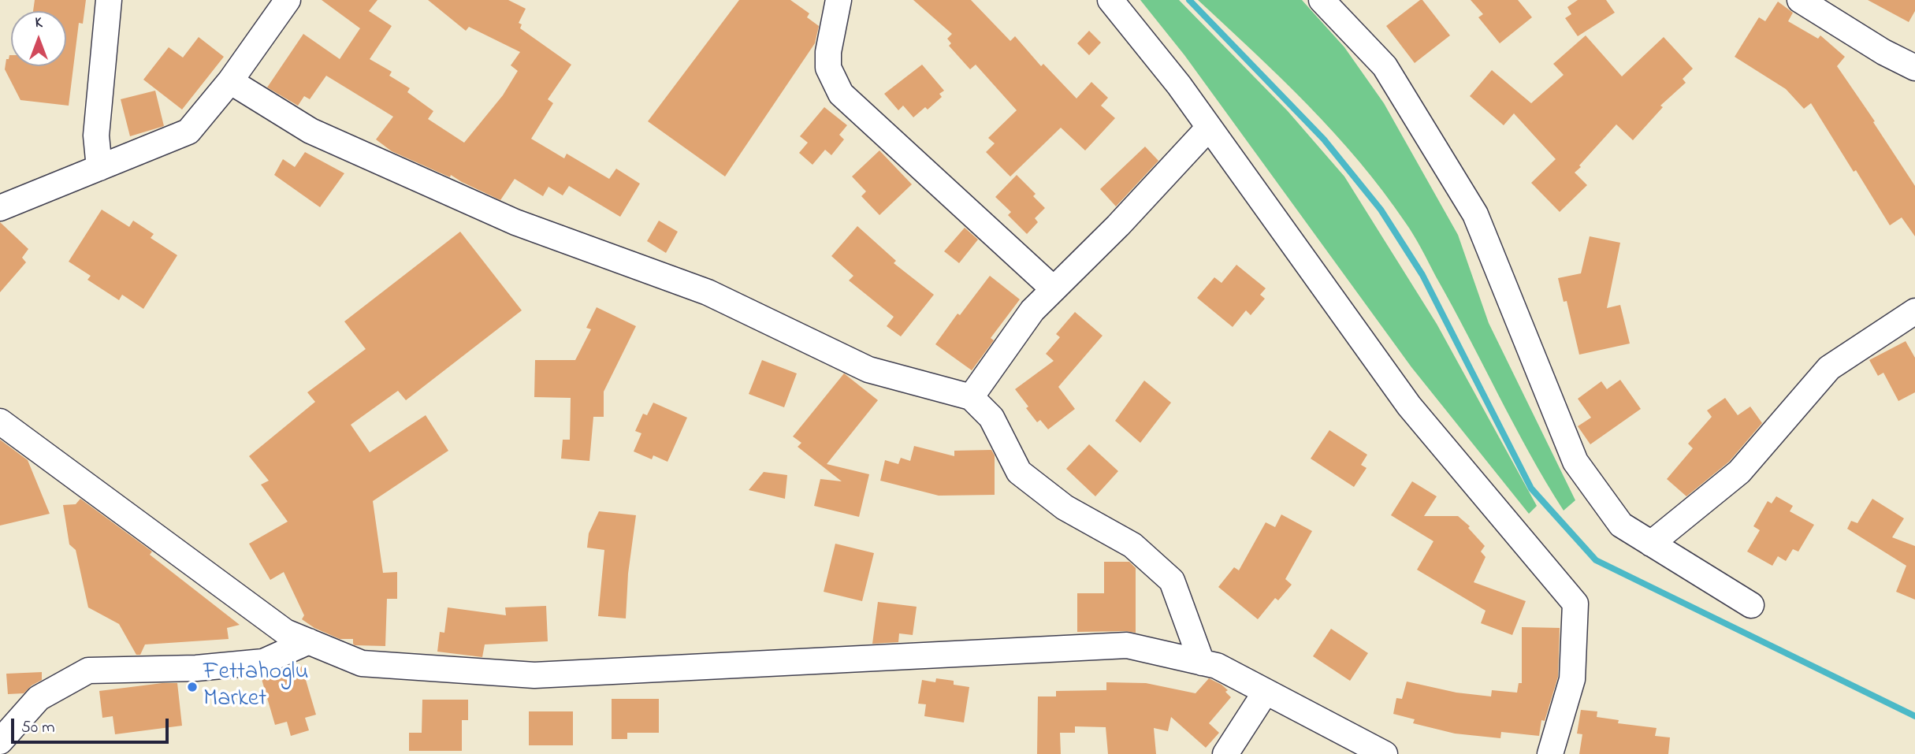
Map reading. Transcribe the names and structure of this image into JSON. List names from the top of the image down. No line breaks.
{"places":["Fettahoglu Market"],"scale_bar":"50 m","north":"top"}
